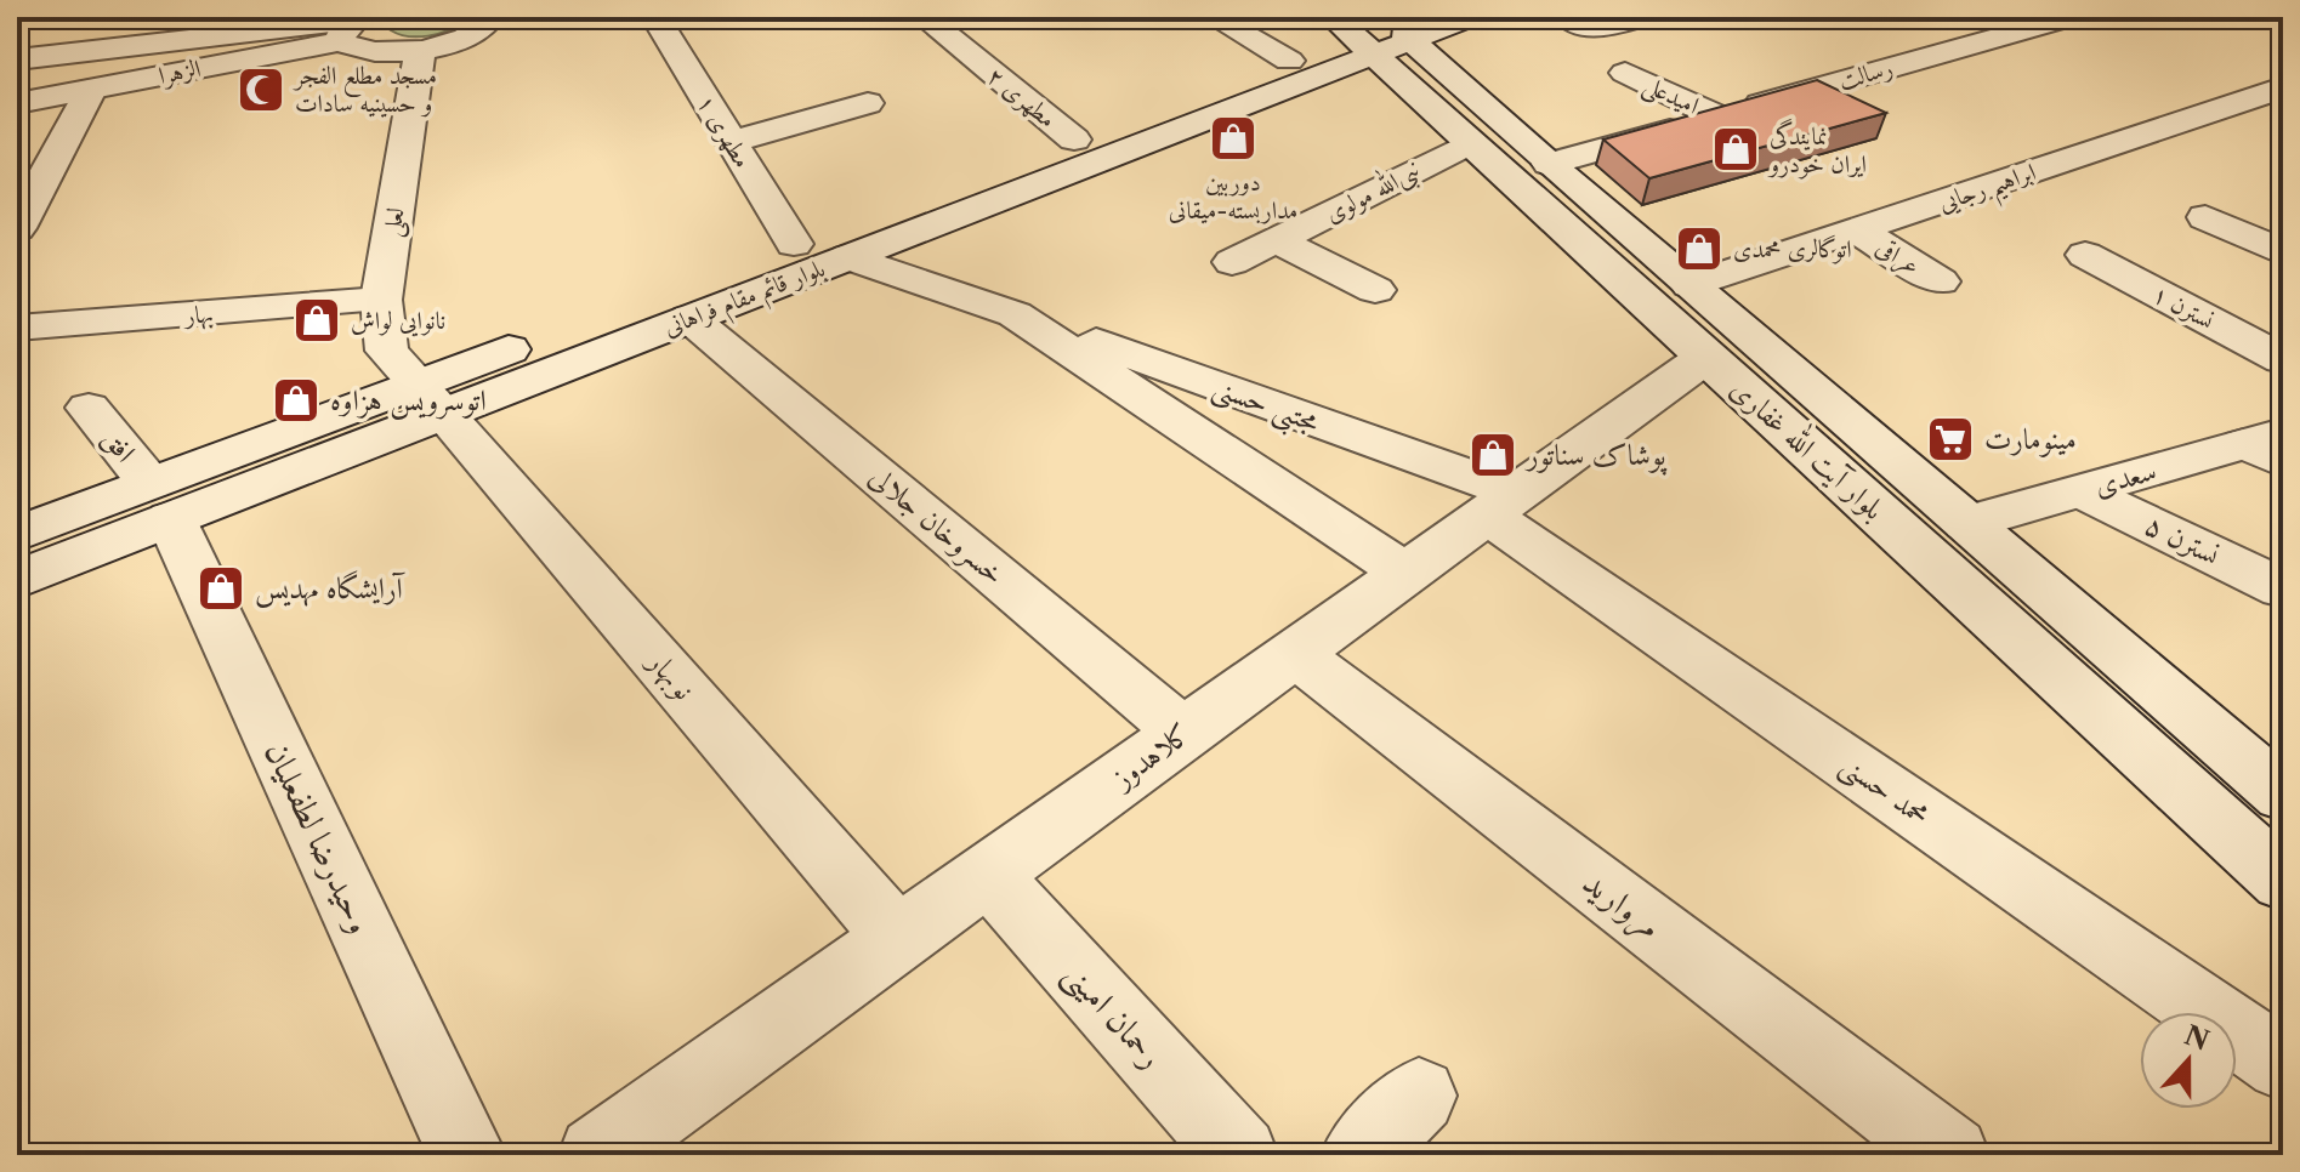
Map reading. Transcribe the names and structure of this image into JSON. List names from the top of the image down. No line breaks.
{"streets":{"street":["الزهرا","رسالت","امیدعلی","مطهری ۲","مطهری ۱","ابراهیم رجایی","نبی‌الله مولوی","لعلی","عراقی","بلوار قائم مقام فراهانی","نسترن ۱","بهار","مجتبی حسنی","افق","بلوار آیت الله غفاری","سعدی","خسروخان جلالی","نسترن ۵","نوبهار","کلاهدوز","محمد حسنی","وحیدرضا لطفعلیان","مروارید","رحمان امینی"]},"crossings":[["رسالت","امیدعلی"],["رسالت","بلوار آیت الله غفاری"],["مطهری ۲","بلوار قائم مقام فراهانی"],["مطهری ۱","بلوار قائم مقام فراهانی"],["ابراهیم رجایی","عراقی"],["ابراهیم رجایی","بلوار آیت الله غفاری"],["نبی‌الله مولوی","بلوار آیت الله غفاری"],["لعلی","بلوار قائم مقام فراهانی"],["لعلی","بهار"],["لعلی","نوبهار"],["بلوار قائم مقام فراهانی","مجتبی حسنی"],["بلوار قائم مقام فراهانی","افق"],["بلوار قائم مقام فراهانی","بلوار آیت الله غفاری"],["بلوار قائم مقام فراهانی","خسروخان جلالی"],["بلوار قائم مقام فراهانی","نوبهار"],["بلوار قائم مقام فراهانی","وحیدرضا لطفعلیان"],["مجتبی حسنی","کلاهدوز"],["مجتبی حسنی","محمد حسنی"],["افق","وحیدرضا لطفعلیان"],["بلوار آیت الله غفاری","سعدی"],["بلوار آیت الله غفاری","کلاهدوز"],["سعدی","نسترن ۵"],["خسروخان جلالی","کلاهدوز"],["نوبهار","کلاهدوز"],["کلاهدوز","محمد حسنی"],["کلاهدوز","مروارید"],["کلاهدوز","رحمان امینی"]],"places":{"mosque":["مسجد مطلع الفجر و حسینیه سادات"],"shop":["دوربین مداربسته-میقانی","نمایندگی ایران خودرو","اتوگالری محمدی","نانوایی لواش","اتوسرویس هزاوه","پوشاک سناتور","آرایشگاه مهدیس"],"supermarket":["مینومارت"]},"north":"top"}
